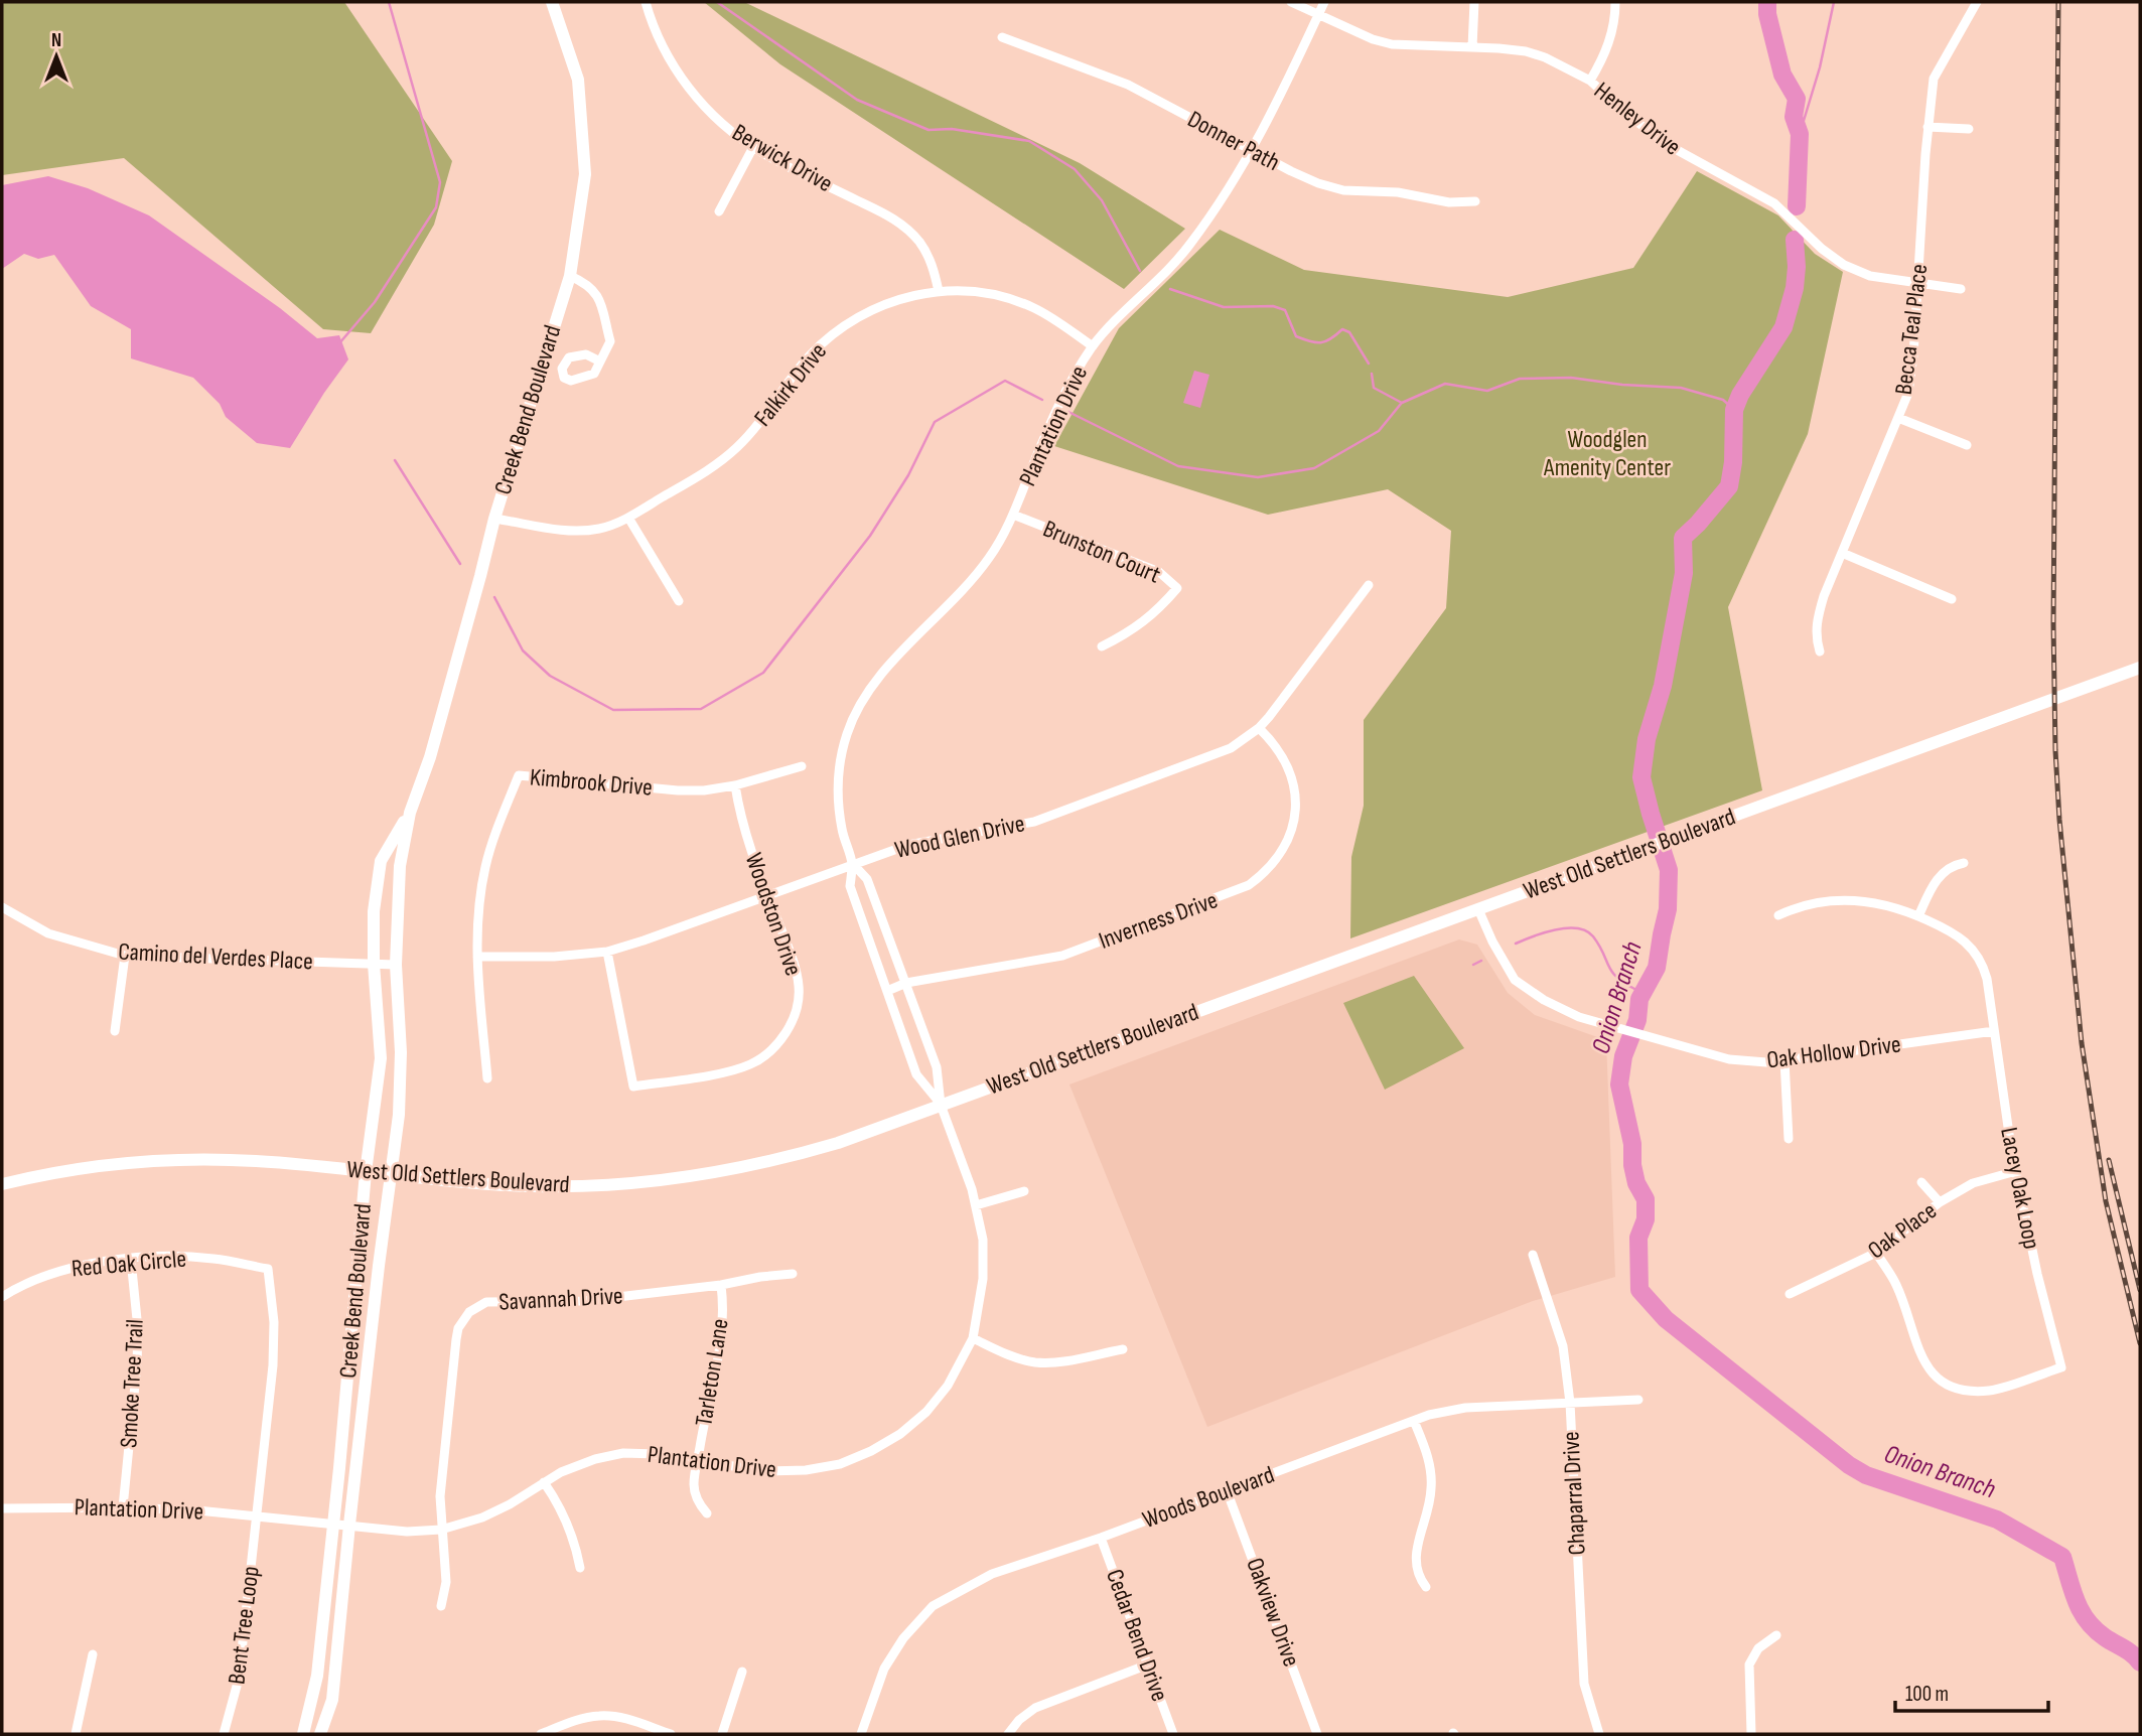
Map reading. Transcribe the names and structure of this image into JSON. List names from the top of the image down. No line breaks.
{"streets":{"street":["Henley Drive","Donner Path","Berwick Drive","Becca Teal Place","Falkirk Drive","Creek Bend Boulevard","Plantation Drive","Brunston Court","Kimbrook Drive","Wood Glen Drive","West Old Settlers Boulevard","Woodston Drive","Inverness Drive","Camino del Verdes Place","Oak Hollow Drive","Lacey Oak Loop","Oak Place","Red Oak Circle","Savannah Drive","Tarleton Lane","Smoke Tree Trail","Chaparral Drive","Woods Boulevard","Oakview Drive","Bent Tree Loop","Cedar Bend Drive"]},"crossings":[["Henley Drive","Becca Teal Place"],["Henley Drive","Plantation Drive"],["Donner Path","Plantation Drive"],["Berwick Drive","Falkirk Drive"],["Falkirk Drive","Creek Bend Boulevard"],["Falkirk Drive","Plantation Drive"],["Creek Bend Boulevard","Plantation Drive"],["Creek Bend Boulevard","West Old Settlers Boulevard"],["Creek Bend Boulevard","Camino del Verdes Place"],["Plantation Drive","Brunston Court"],["Plantation Drive","Wood Glen Drive"],["Plantation Drive","West Old Settlers Boulevard"],["Plantation Drive","Inverness Drive"],["Plantation Drive","Red Oak Circle"],["Plantation Drive","Savannah Drive"],["Plantation Drive","Tarleton Lane"],["Plantation Drive","Smoke Tree Trail"],["Plantation Drive","Bent Tree Loop"],["Kimbrook Drive","Wood Glen Drive"],["Kimbrook Drive","Woodston Drive"],["Wood Glen Drive","Woodston Drive"],["Wood Glen Drive","Inverness Drive"],["West Old Settlers Boulevard","Oak Hollow Drive"],["Oak Hollow Drive","Lacey Oak Loop"],["Lacey Oak Loop","Oak Place"],["Red Oak Circle","Smoke Tree Trail"],["Red Oak Circle","Bent Tree Loop"],["Savannah Drive","Tarleton Lane"],["Chaparral Drive","Woods Boulevard"],["Woods Boulevard","Oakview Drive"],["Woods Boulevard","Cedar Bend Drive"]],"water":["Onion Branch"],"parks":["Woodglen Amenity Center"],"scale_bar":"100 m","north":"top"}
